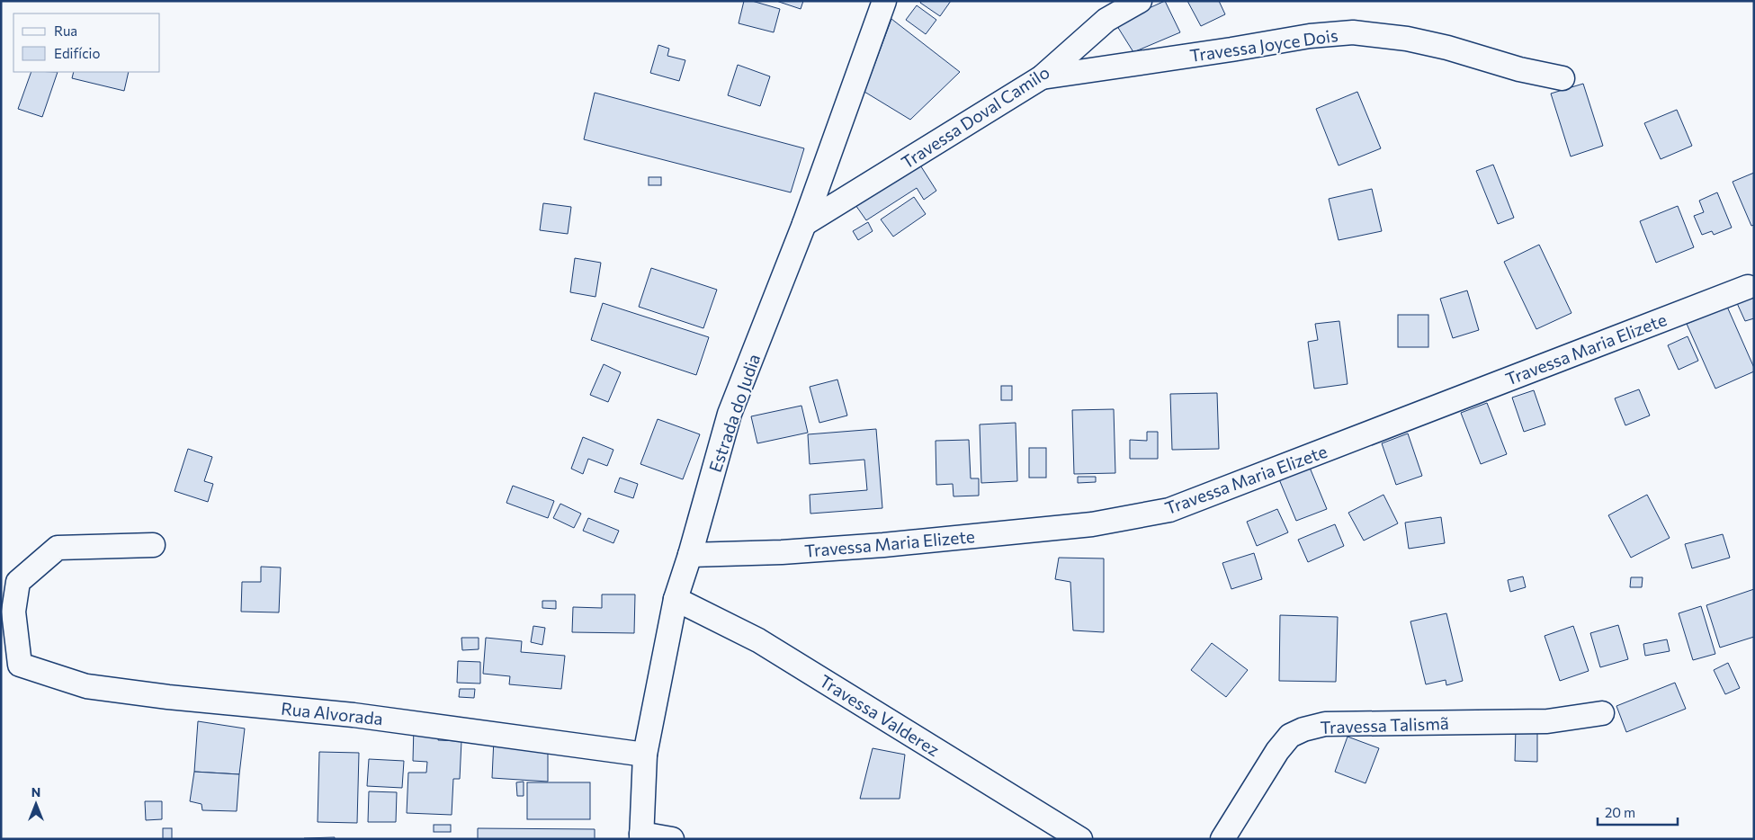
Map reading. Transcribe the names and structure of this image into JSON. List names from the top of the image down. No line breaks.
{"streets":{"street":["Travessa Joyce Dois","Travessa Doval Camilo","Travessa Maria Elizete","Estrada do Judia","Rua Alvorada","Travessa Valderez","Travessa Talismã"]},"crossings":[["Travessa Joyce Dois","Travessa Doval Camilo"],["Travessa Doval Camilo","Estrada do Judia"],["Travessa Maria Elizete","Estrada do Judia"],["Estrada do Judia","Rua Alvorada"],["Estrada do Judia","Travessa Valderez"]],"legend":["Rua","Edifício"],"scale_bar":"20 m","north":"top"}
